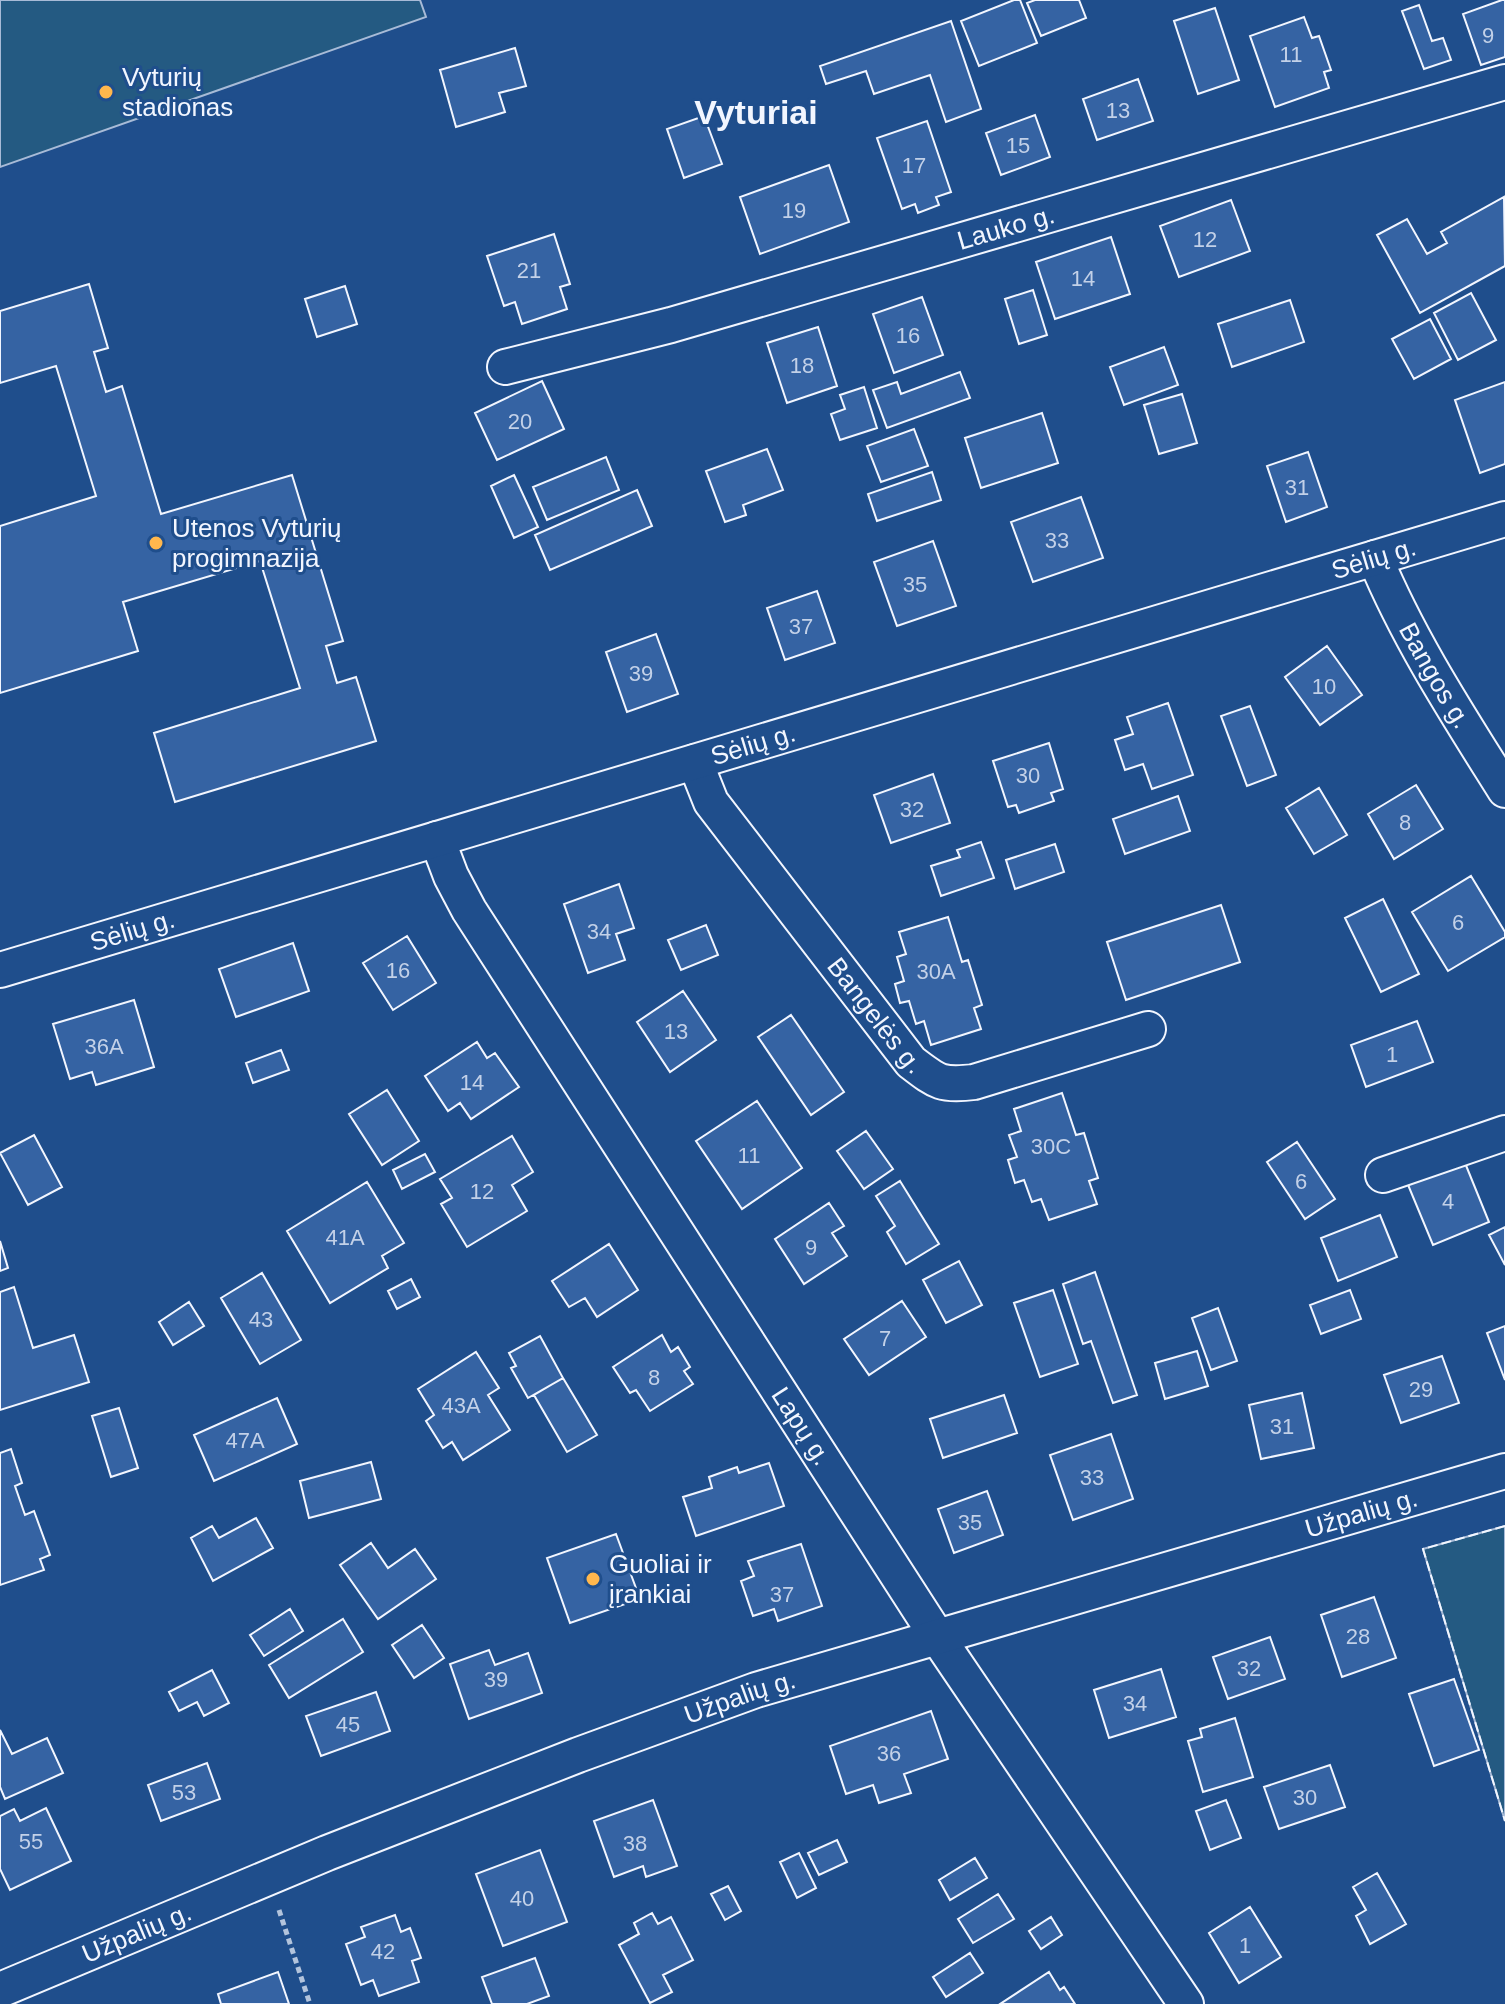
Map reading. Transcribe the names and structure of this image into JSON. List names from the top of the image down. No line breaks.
{"streets":{"street":["Lauko g.","Sėlių g.","Bangos g.","Bangelės g.","Lapų g.","Užpalių g."]},"crossings":[["Sėlių g.","Bangos g."],["Sėlių g.","Bangelės g."],["Sėlių g.","Lapų g."],["Lapų g.","Užpalių g."]],"districts":["Vyturiai"],"places":["Vyturių stadionas","Utenos Vyturių progimnazija","Guoliai ir įrankiai"],"house_numbers":["9","11","13","15","17","19","12","21","14","16","18","20","31","33","35","37","39","10","30","32","8","6","34","16","30A","13","36A","1","14","30C","11","6","12","4","41A","9","43","7","8","29","43A","31","47A","33","35","37","28","32","39","34","45","36","53","30","55","38","40","1","42"]}
